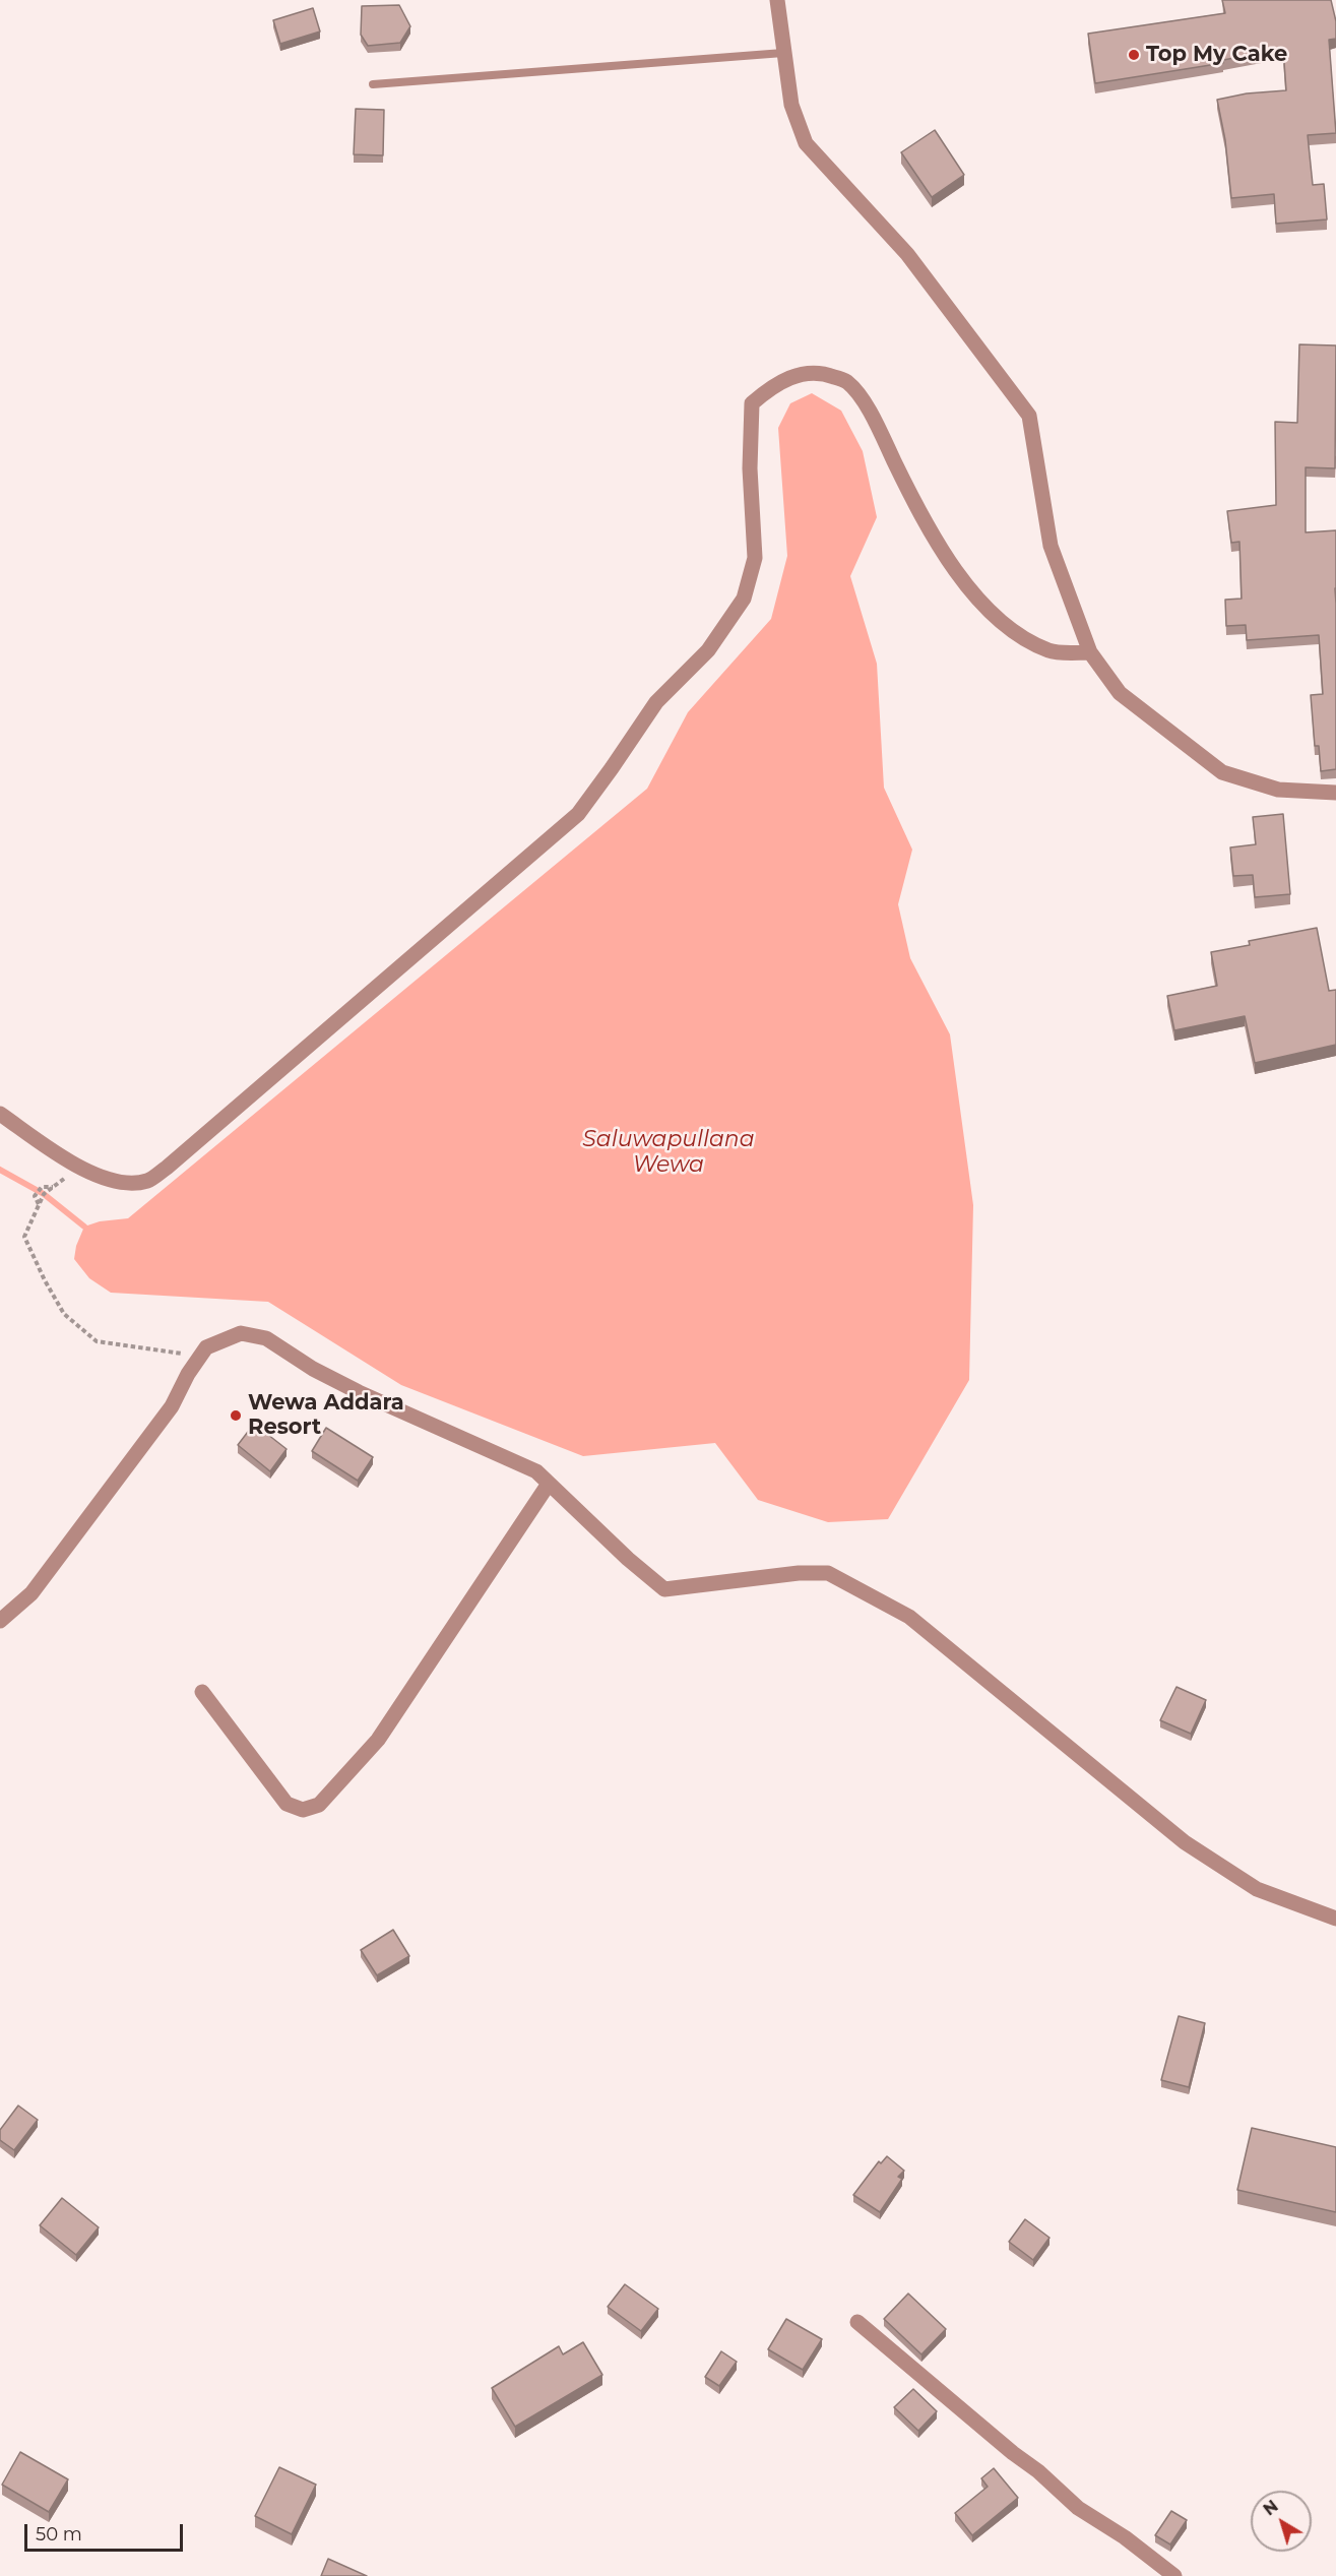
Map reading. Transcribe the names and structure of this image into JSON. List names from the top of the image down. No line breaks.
{"water":["Saluwapullana Wewa"],"places":["Top My Cake","Wewa Addara Resort"],"scale_bar":"50 m","north":"top left"}
